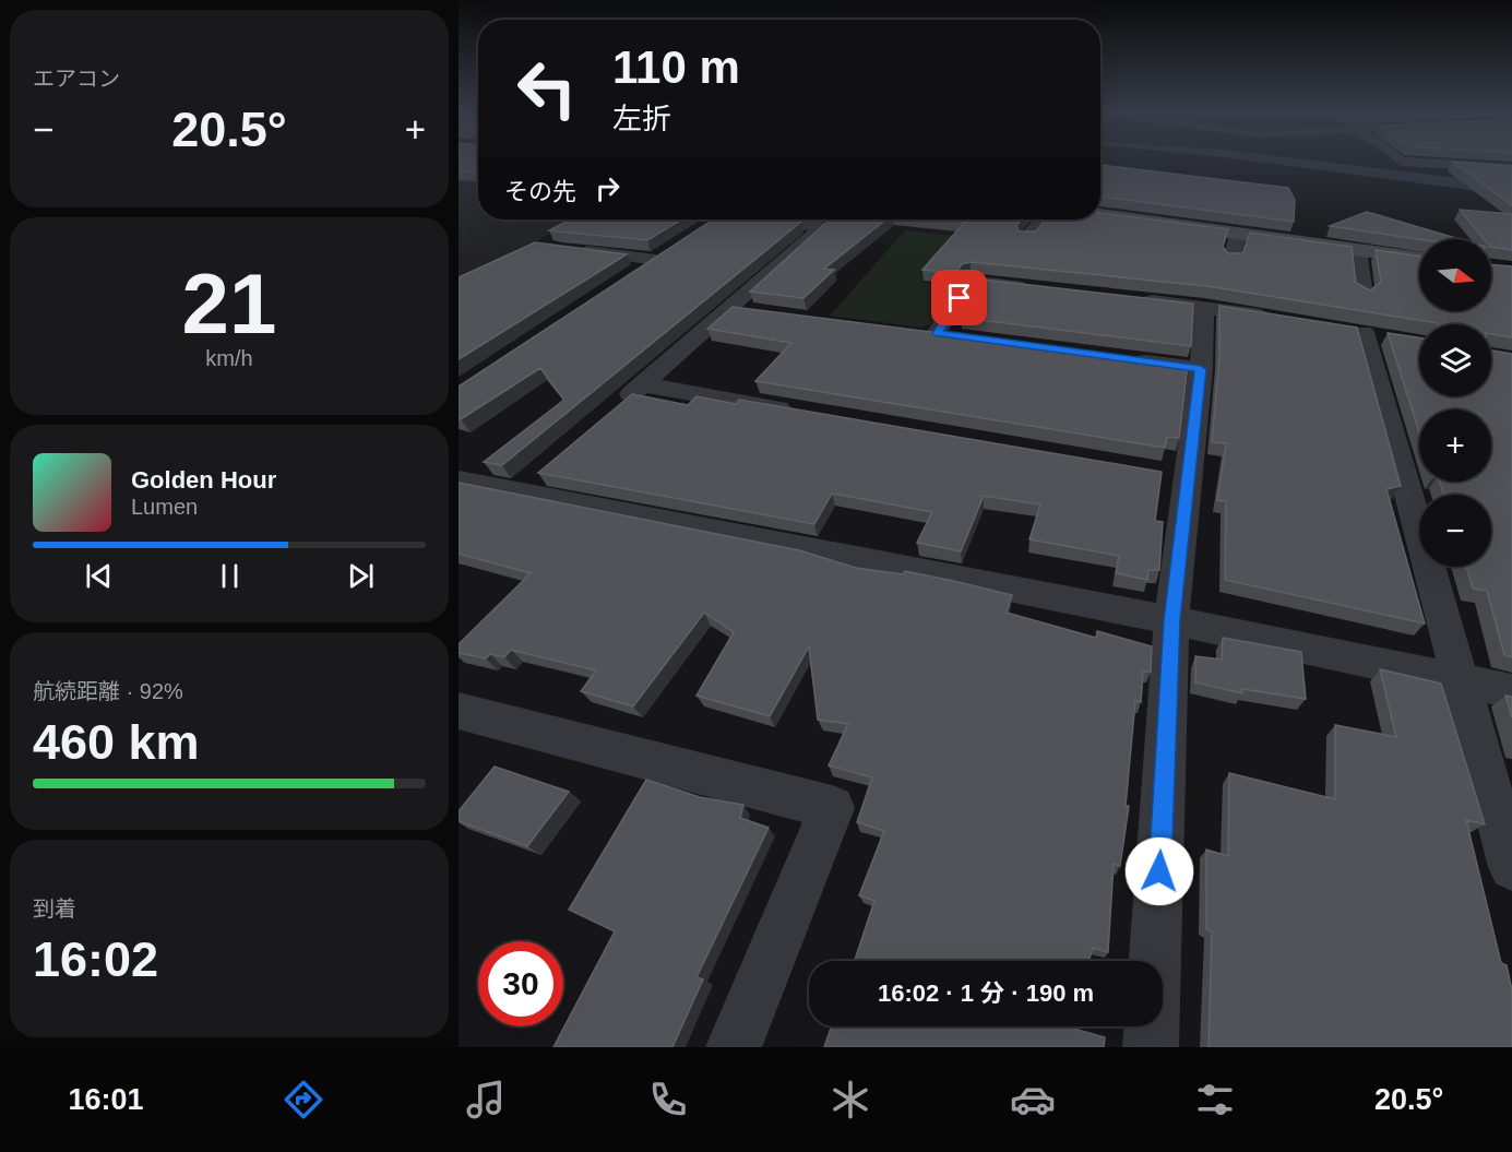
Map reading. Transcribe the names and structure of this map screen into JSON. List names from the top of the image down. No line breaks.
{"north":"right","page":{"tile":["エアコン",["21","km/h"],["航続距離 · 92%","460 km"],["到着","16:02"]],"turn":["110 m","左折"],"heat":["−","20.5°","+"],"then":"その先","map_buttons":["+","−"],"song":["Golden Hour","Lumen"],"limit":"30","trip":"16:02 · 1 分 · 190 m","tabs":["16:01","20.5°"]}}
